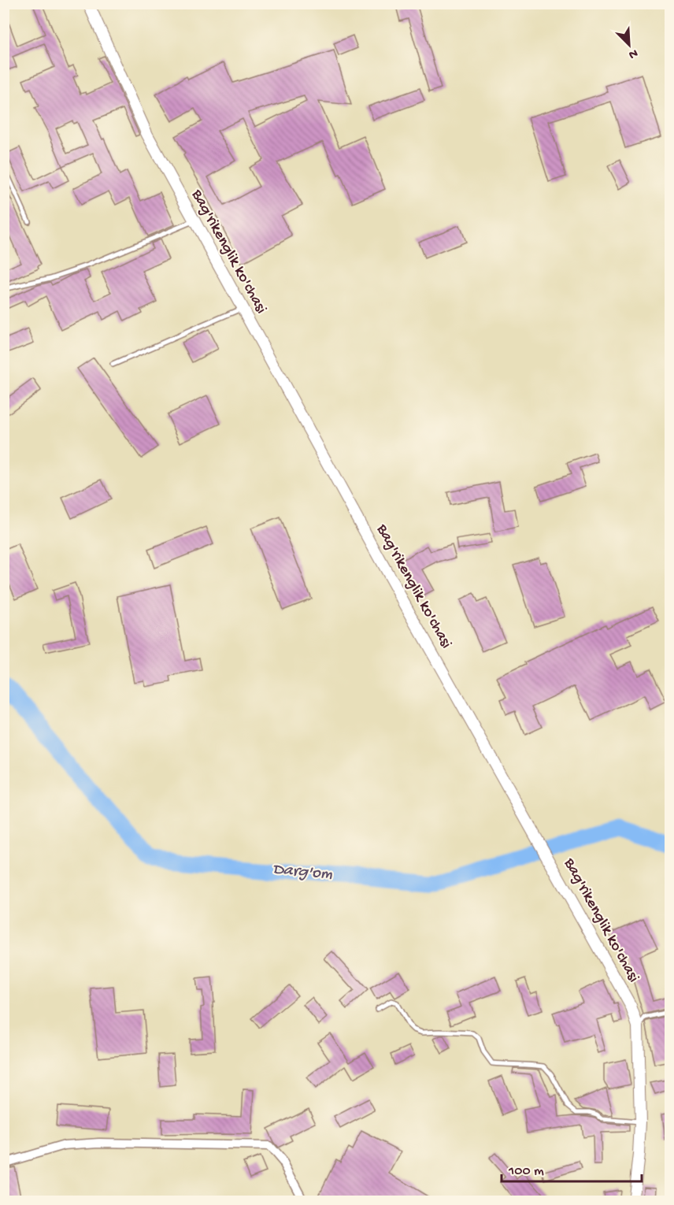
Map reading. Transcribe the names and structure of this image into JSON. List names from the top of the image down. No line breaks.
{"streets":{"main road":["Bag'rikenglik ko'chasi"]},"water":["Darg'om"],"scale_bar":"100 m","north":"bottom right"}
